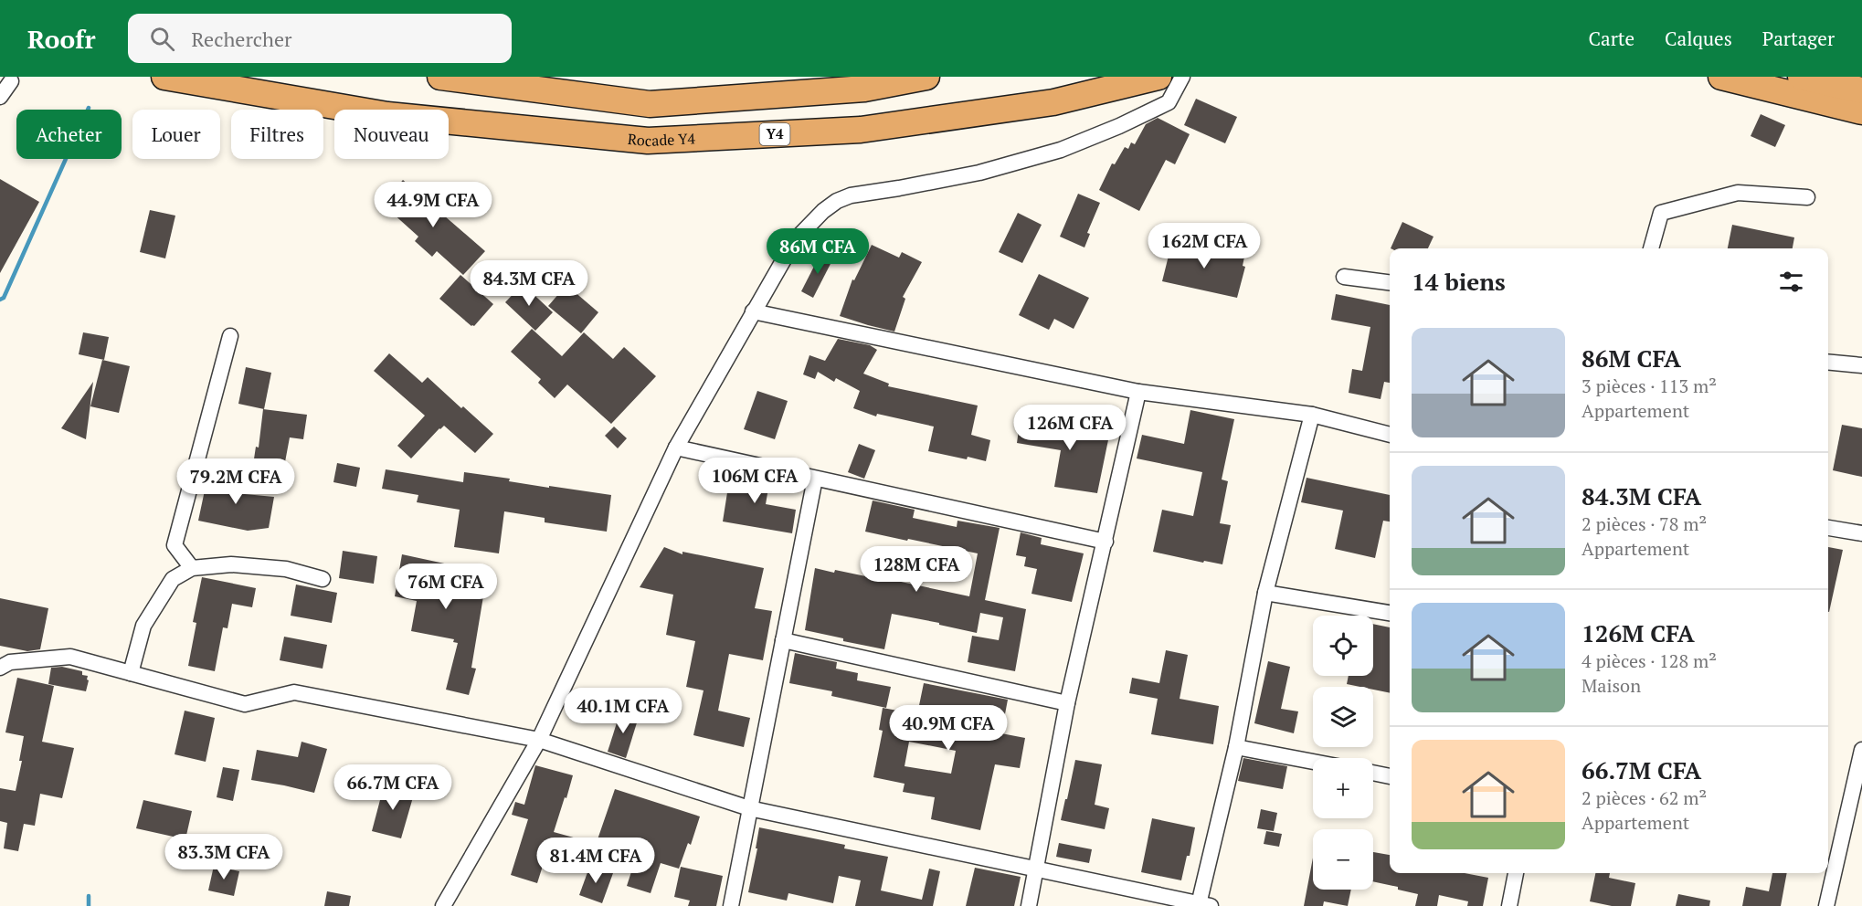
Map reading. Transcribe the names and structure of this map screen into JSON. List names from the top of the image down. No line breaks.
{"streets":{"highway":["Y4","Rocade Y4"]},"page":{"header":"Roofr","search":"Rechercher","nav":["Carte","Calques","Partager"],"chip":["Acheter","Louer","Filtres","Nouveau"],"price":["44.9M CFA","162M CFA","86M CFA","84.3M CFA","126M CFA","106M CFA","79.2M CFA","128M CFA","76M CFA","40.1M CFA","40.9M CFA","66.7M CFA","83.3M CFA","81.4M CFA"],"heading":"14 biens","list":[{"name":"86M CFA","note":"3 pièces · 113 m² · Appartement"},{"name":"84.3M CFA","note":"2 pièces · 78 m² · Appartement"},{"name":"126M CFA","note":"4 pièces · 128 m² · Maison"},{"name":"66.7M CFA","note":"2 pièces · 62 m² · Appartement"}],"map_buttons":["+","−"]}}
